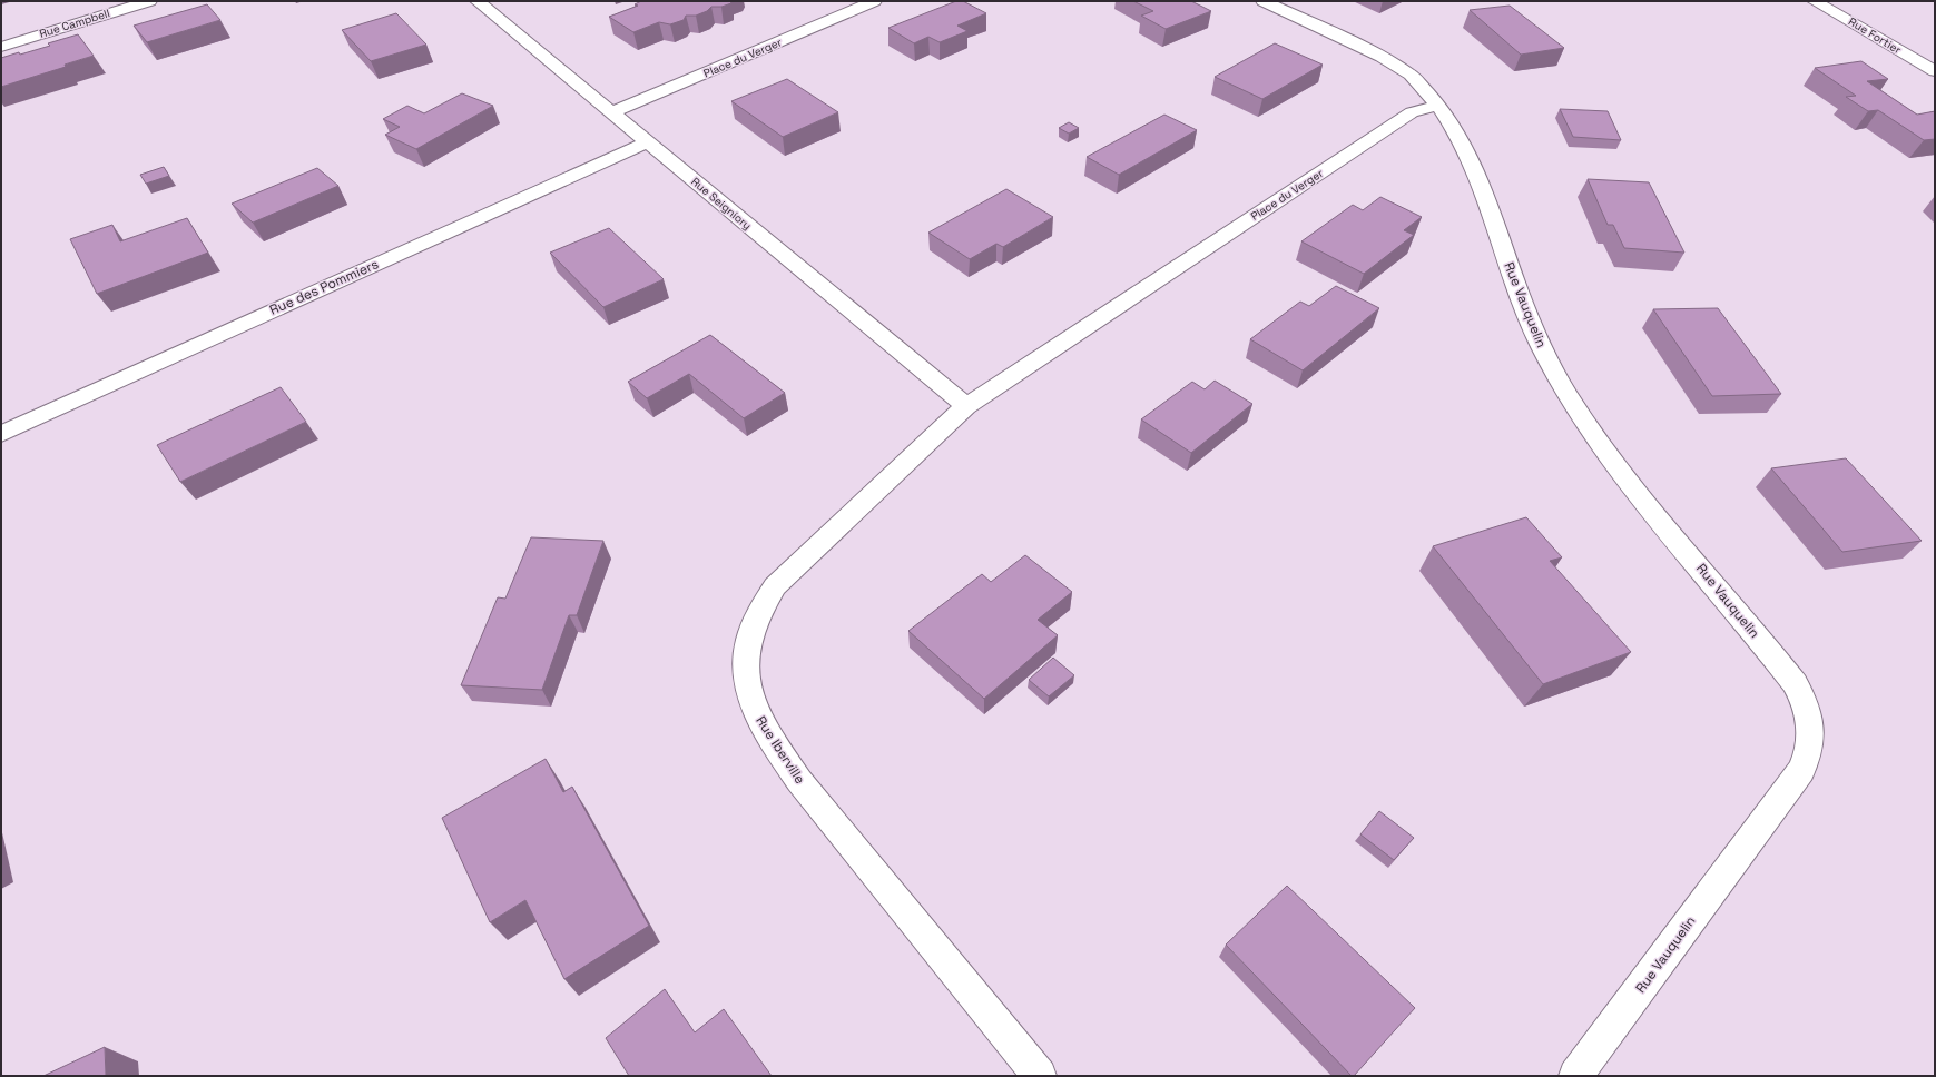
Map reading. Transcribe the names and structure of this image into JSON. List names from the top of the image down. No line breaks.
{"streets":{"street":["Rue Campbell","Rue Fortier","Place du Verger","Rue Seigniory","Rue des Pommiers","Rue Vauquelin","Rue Iberville"]},"crossings":[["Place du Verger","Rue Seigniory"],["Place du Verger","Rue Vauquelin"],["Place du Verger","Rue Iberville"],["Rue Seigniory","Rue des Pommiers"],["Rue Seigniory","Rue Iberville"]]}
